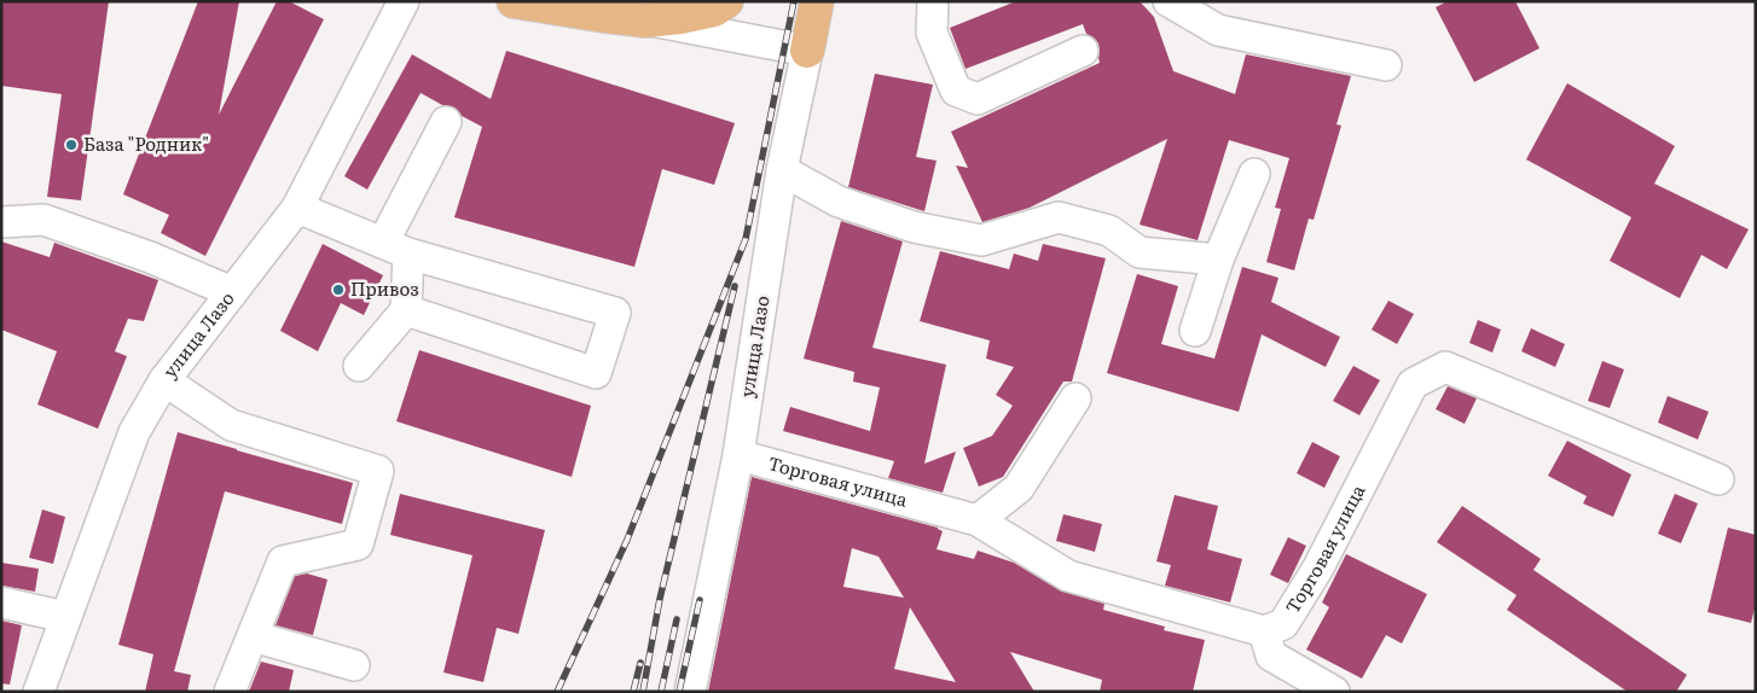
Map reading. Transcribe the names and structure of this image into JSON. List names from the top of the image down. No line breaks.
{"streets":{"main road":["улица Лазо"],"street":["Торговая улица"]},"crossings":[["улица Лазо","Торговая улица"]],"places":["База \"Родник\"","Привоз"]}
